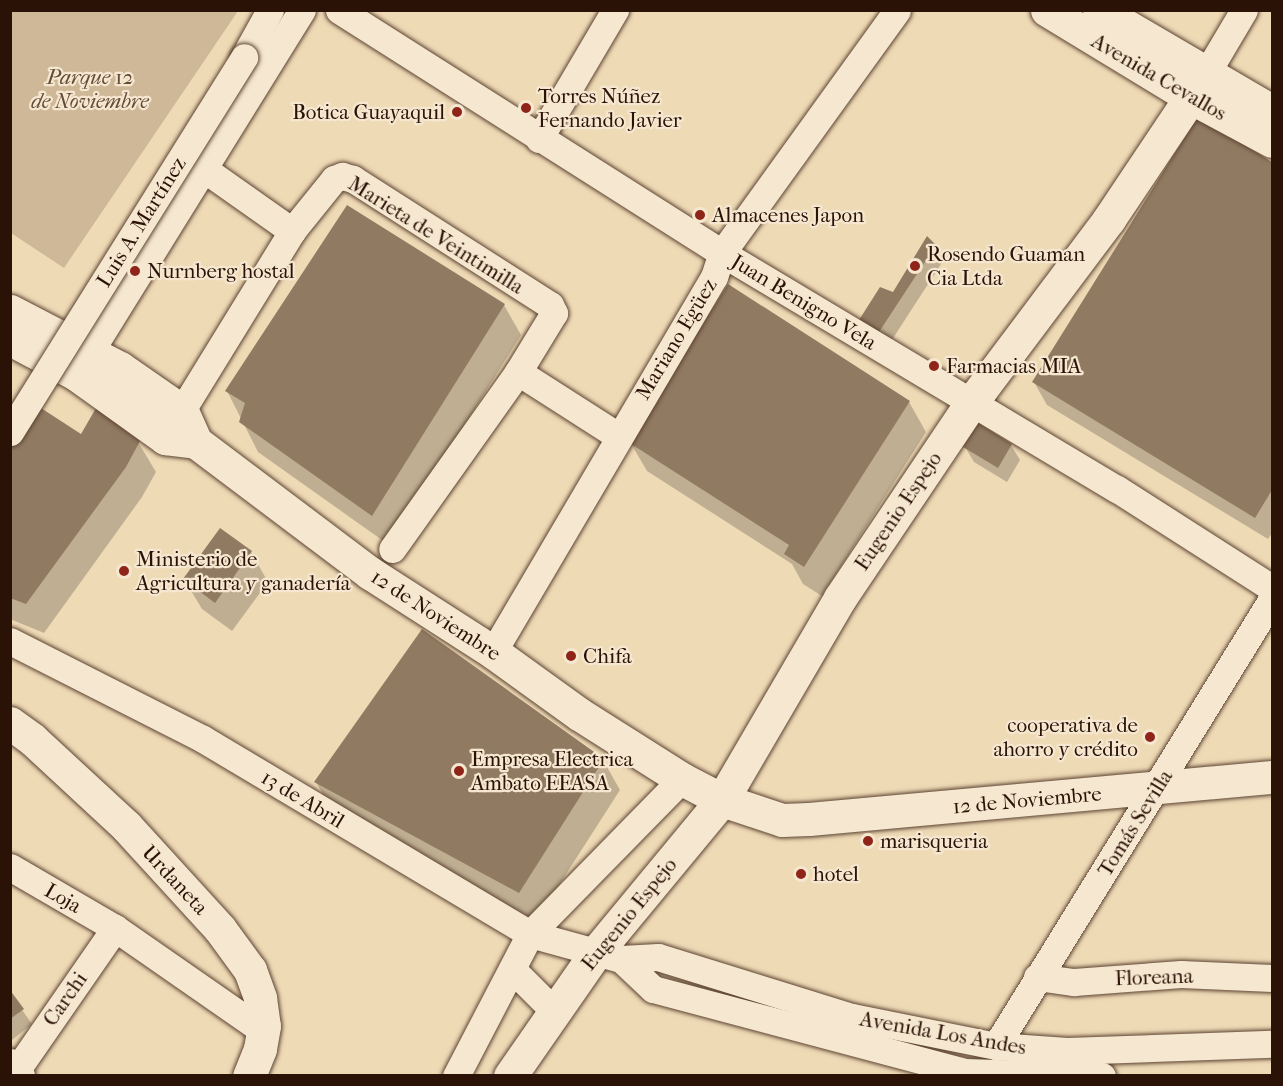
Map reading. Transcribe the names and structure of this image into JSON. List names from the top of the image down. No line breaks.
{"streets":{"street":["Avenida Cevallos","Luis A. Martínez","Marieta de Veintimilla","Juan Benigno Vela","Mariano Egüez","Eugenio Espejo","12 de Noviembre","13 de Abril","Tomás Sevilla","Urdaneta","Loja","Floreana","Carchi","Avenida Los Andes"]},"crossings":[["Avenida Cevallos","Eugenio Espejo"],["Luis A. Martínez","12 de Noviembre"],["Marieta de Veintimilla","12 de Noviembre"],["Juan Benigno Vela","Mariano Egüez"],["Juan Benigno Vela","Eugenio Espejo"],["Mariano Egüez","12 de Noviembre"],["Eugenio Espejo","12 de Noviembre"],["Eugenio Espejo","13 de Abril"],["Eugenio Espejo","Avenida Los Andes"],["12 de Noviembre","Tomás Sevilla"],["13 de Abril","Avenida Los Andes"],["Tomás Sevilla","Floreana"],["Tomás Sevilla","Avenida Los Andes"],["Urdaneta","Loja"],["Loja","Carchi"]],"parks":["Parque 12 de Noviembre"],"places":["Torres Núñez Fernando Javier","Botica Guayaquil","Almacenes Japon","Rosendo Guaman Cia Ltda","Nurnberg hostal","Farmacias MIA","Ministerio de Agricultura y ganadería","Chifa","cooperativa de ahorro y crédito","Empresa Electrica Ambato EEASA","marisqueria","hotel"]}
